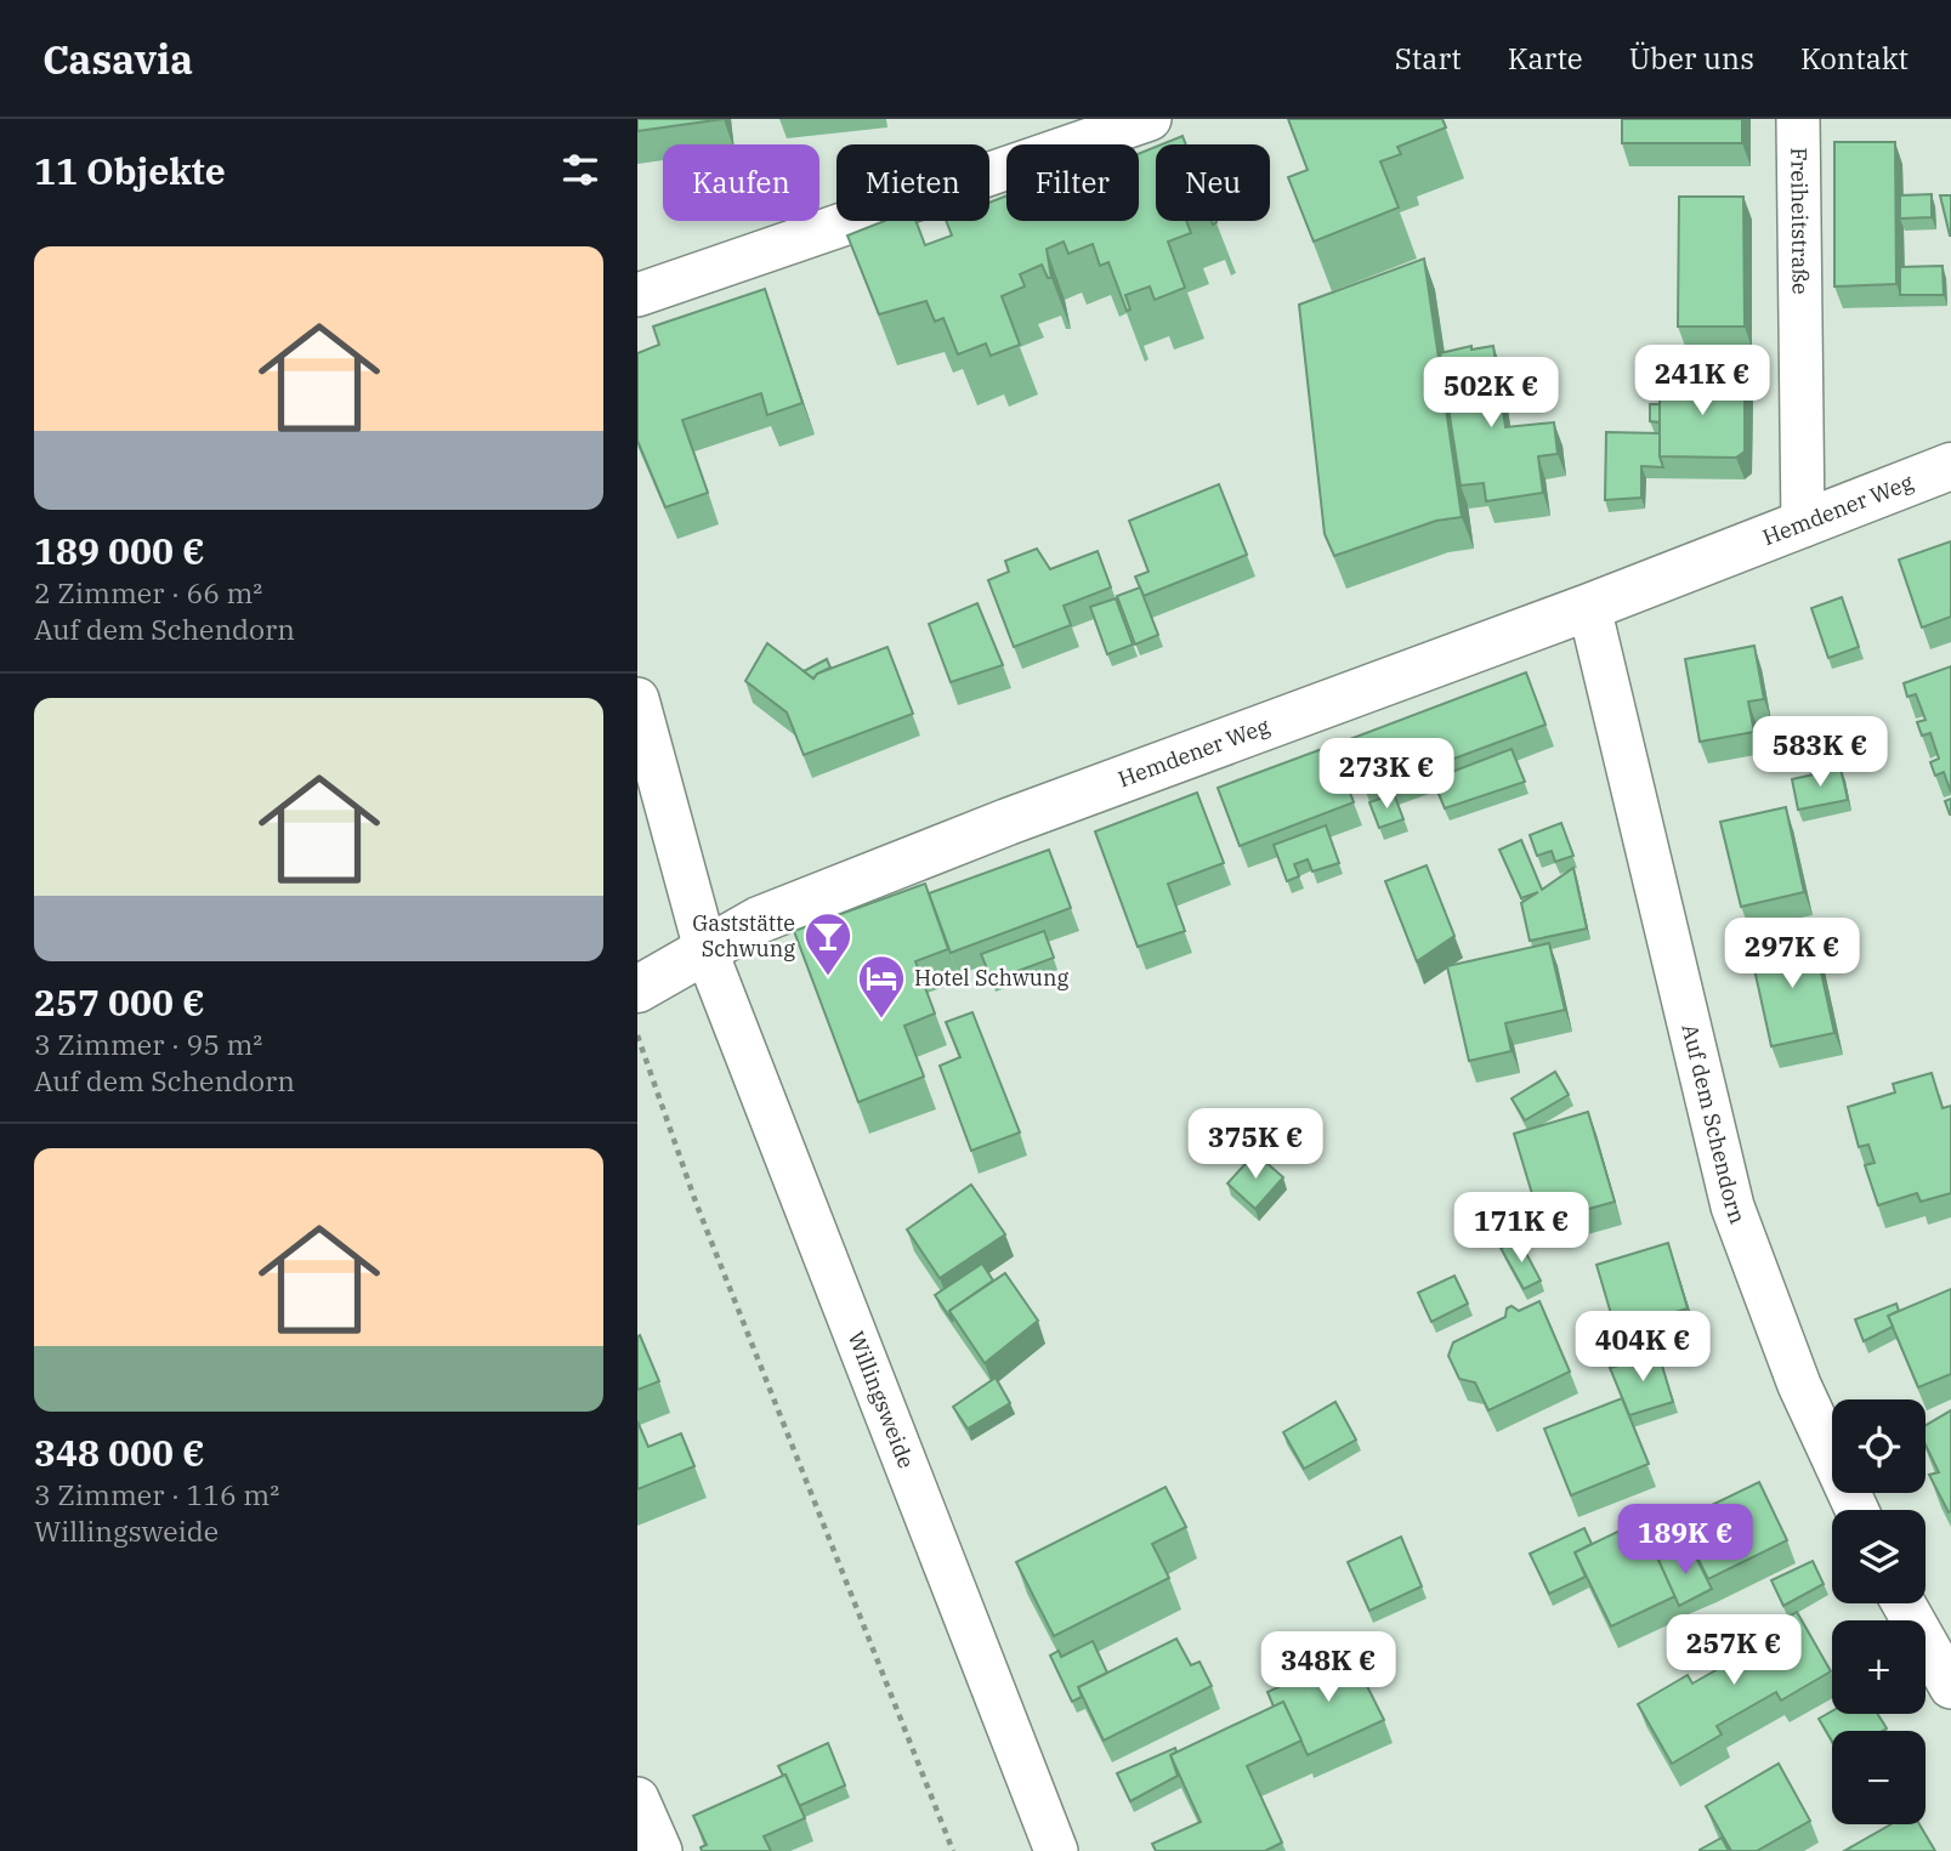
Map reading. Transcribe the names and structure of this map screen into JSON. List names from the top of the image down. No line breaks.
{"streets":{"street":["Freiheitstraße","Hemdener Weg","Auf dem Schendorn","Willingsweide"]},"crossings":[["Freiheitstraße","Hemdener Weg"],["Hemdener Weg","Auf dem Schendorn"],["Hemdener Weg","Willingsweide"]],"places":{"bar":["Gaststätte Schwung"],"hotel":["Hotel Schwung"]},"page":{"header":"Casavia","nav":["Start","Karte","Über uns","Kontakt"],"heading":"11 Objekte","chip":["Kaufen","Mieten","Filter","Neu"],"list":[{"name":"189 000 €","note":"2 Zimmer · 66 m² · Auf dem Schendorn"},{"name":"257 000 €","note":"3 Zimmer · 95 m² · Auf dem Schendorn"},{"name":"348 000 €","note":"3 Zimmer · 116 m² · Willingsweide"}],"price":["241K €","502K €","583K €","273K €","297K €","375K €","171K €","404K €","189K €","257K €","348K €"],"map_buttons":["+","−"]}}
